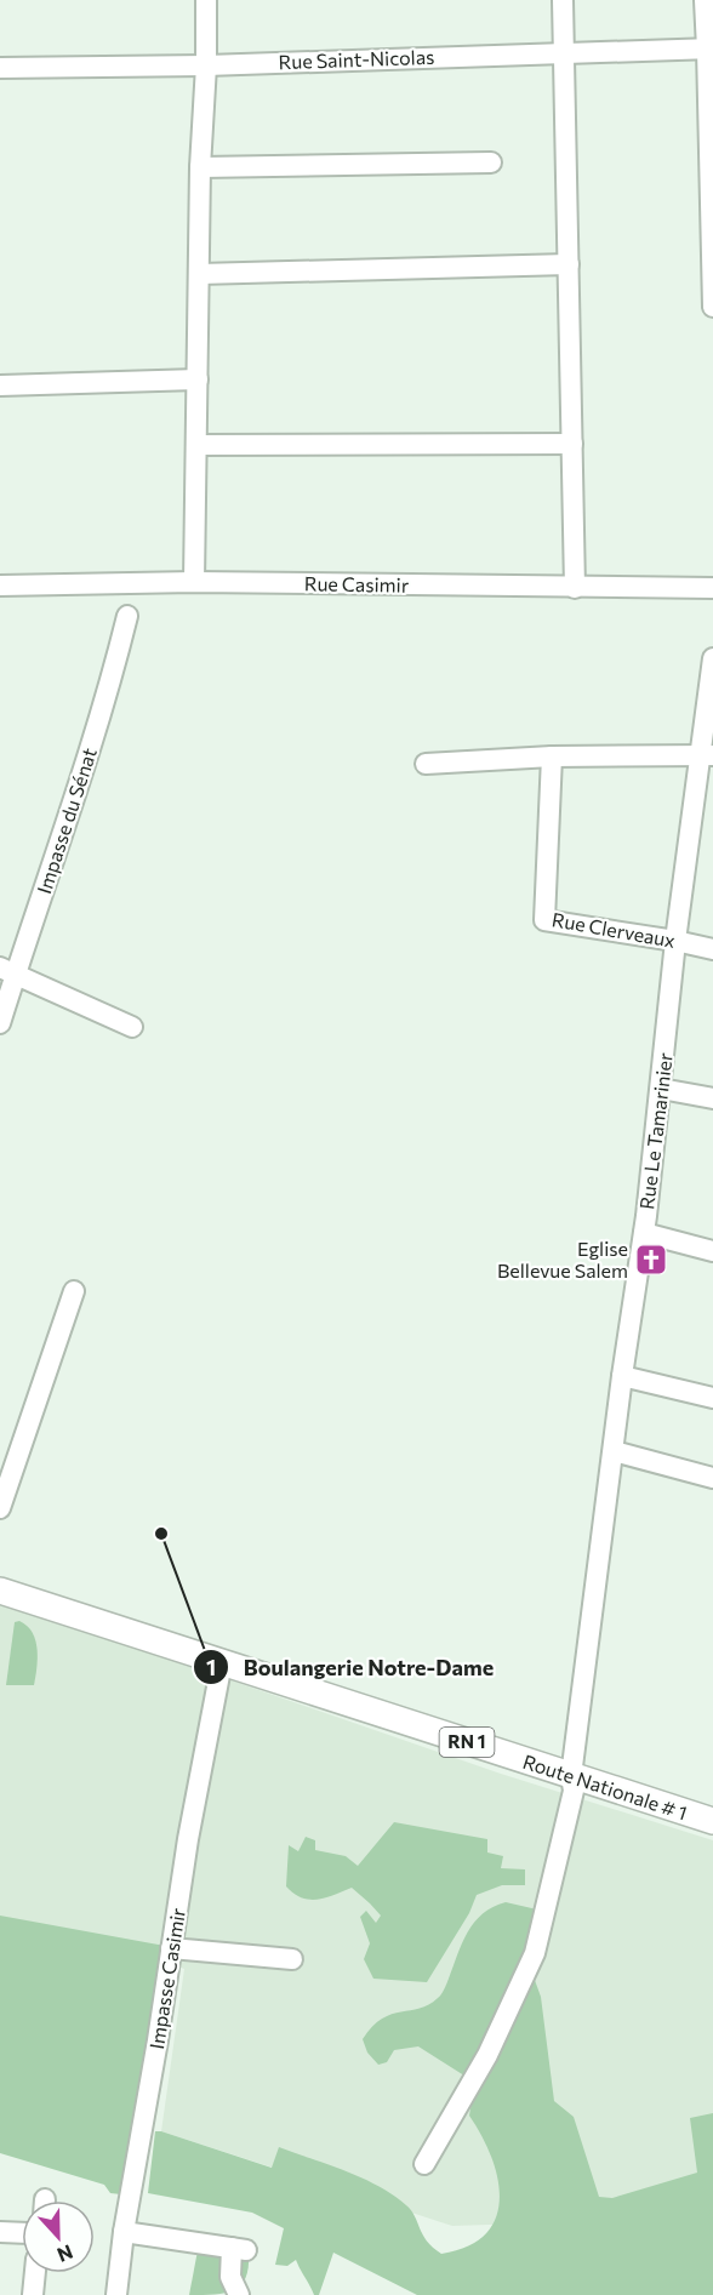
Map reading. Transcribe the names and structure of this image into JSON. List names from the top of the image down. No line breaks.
{"streets":{"main road":["RN 1","Route Nationale # 1"],"street":["Rue Saint-Nicolas","Rue Casimir","Impasse du Sénat","Rue Clerveaux","Rue Le Tamarinier","Impasse Casimir"]},"crossings":[["Rue Clerveaux","Rue Le Tamarinier"],["Rue Le Tamarinier","Route Nationale # 1"],["Route Nationale # 1","Impasse Casimir"]],"places":{"church":["Eglise Bellevue Salem"],"other":["Boulangerie Notre-Dame"]},"north":"bottom"}
